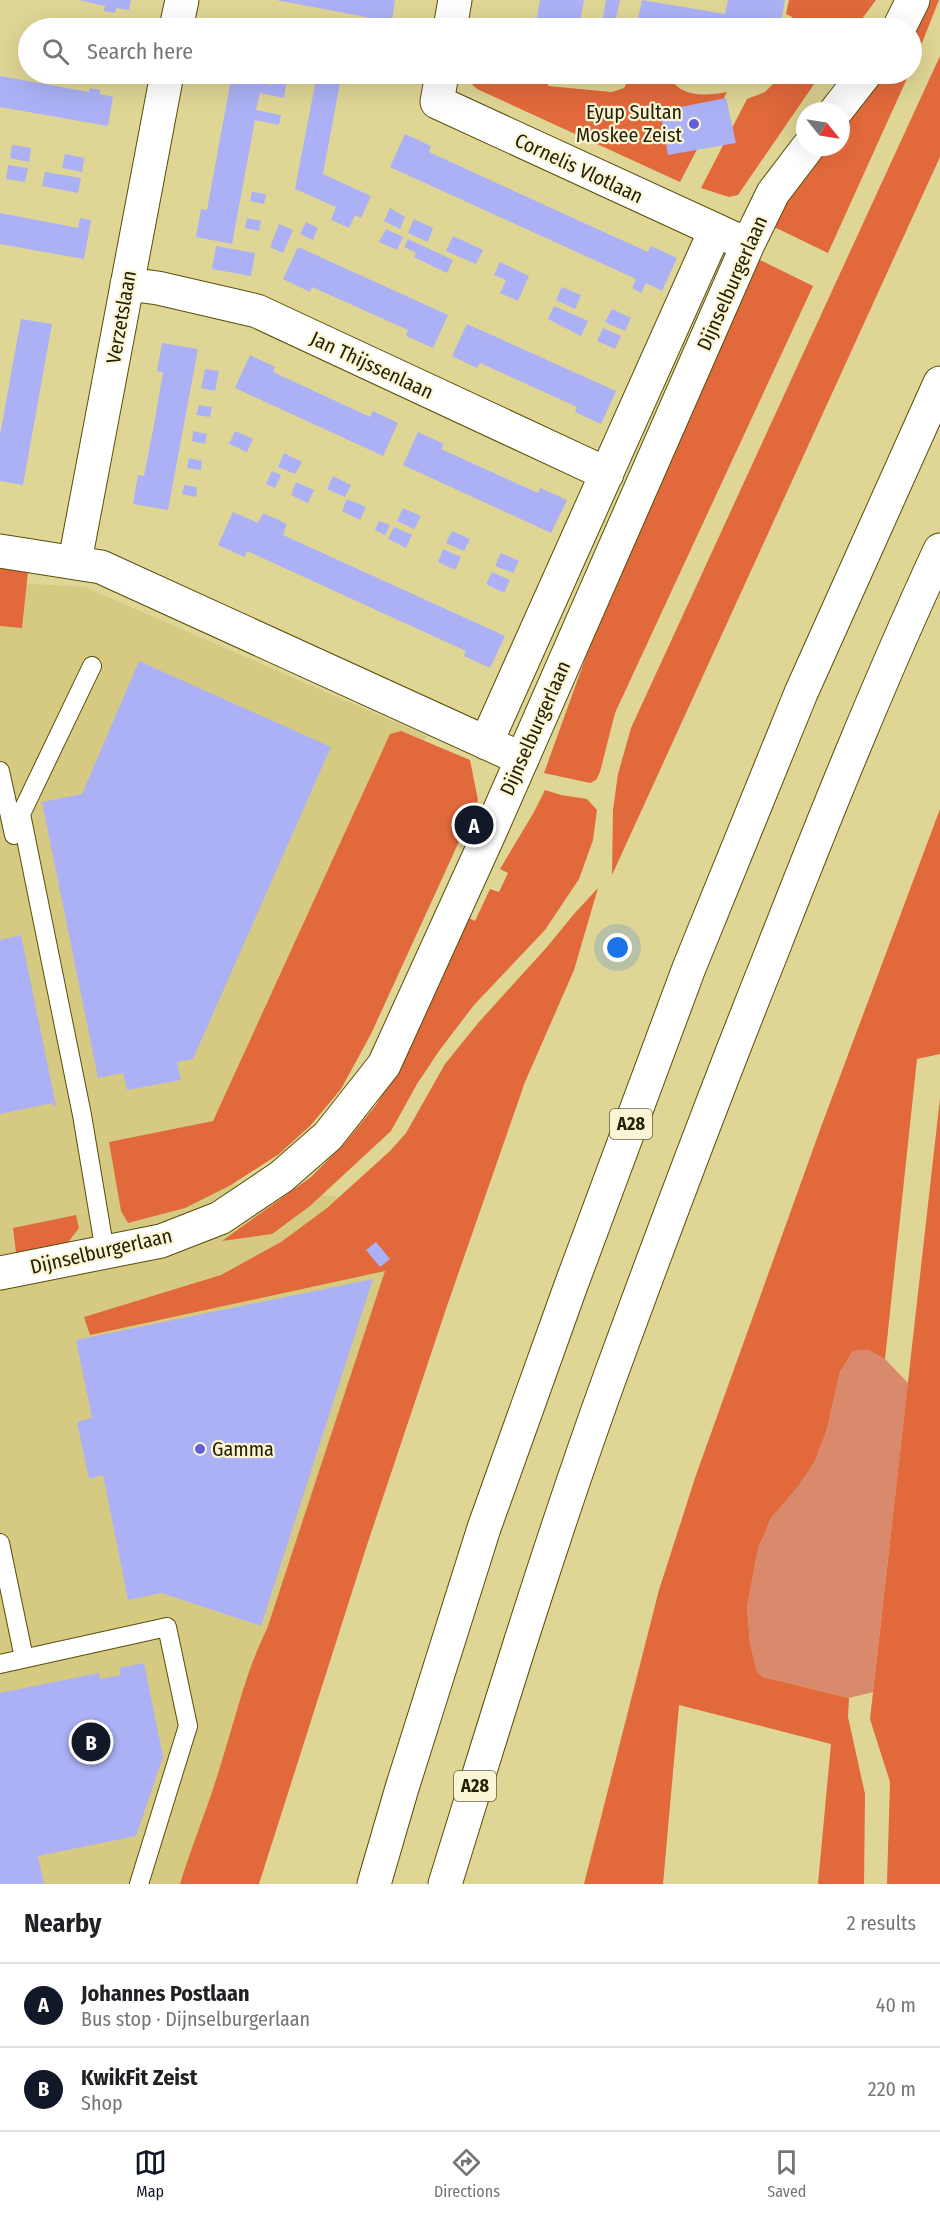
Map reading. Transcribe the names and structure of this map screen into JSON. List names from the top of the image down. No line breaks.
{"streets":{"main road":["Cornelis Vlotlaan","Dijnselburgerlaan","Verzetslaan","Jan Thijssenlaan","A28"]},"crossings":[["Cornelis Vlotlaan","Dijnselburgerlaan"],["Dijnselburgerlaan","Jan Thijssenlaan"],["Verzetslaan","Jan Thijssenlaan"]],"places":["Eyup Sultan Moskee Zeist","Gamma"],"north":"bottom right","page":{"search":"Search here","pins":["A","B"],"heading":["Nearby","2 results"],"list":[{"mark":"A","name":"Johannes Postlaan","note":"Bus stop · Dijnselburgerlaan","value":"40 m"},{"mark":"B","name":"KwikFit Zeist","note":"Shop","value":"220 m"}],"nav":["Map","Directions","Saved"]}}
